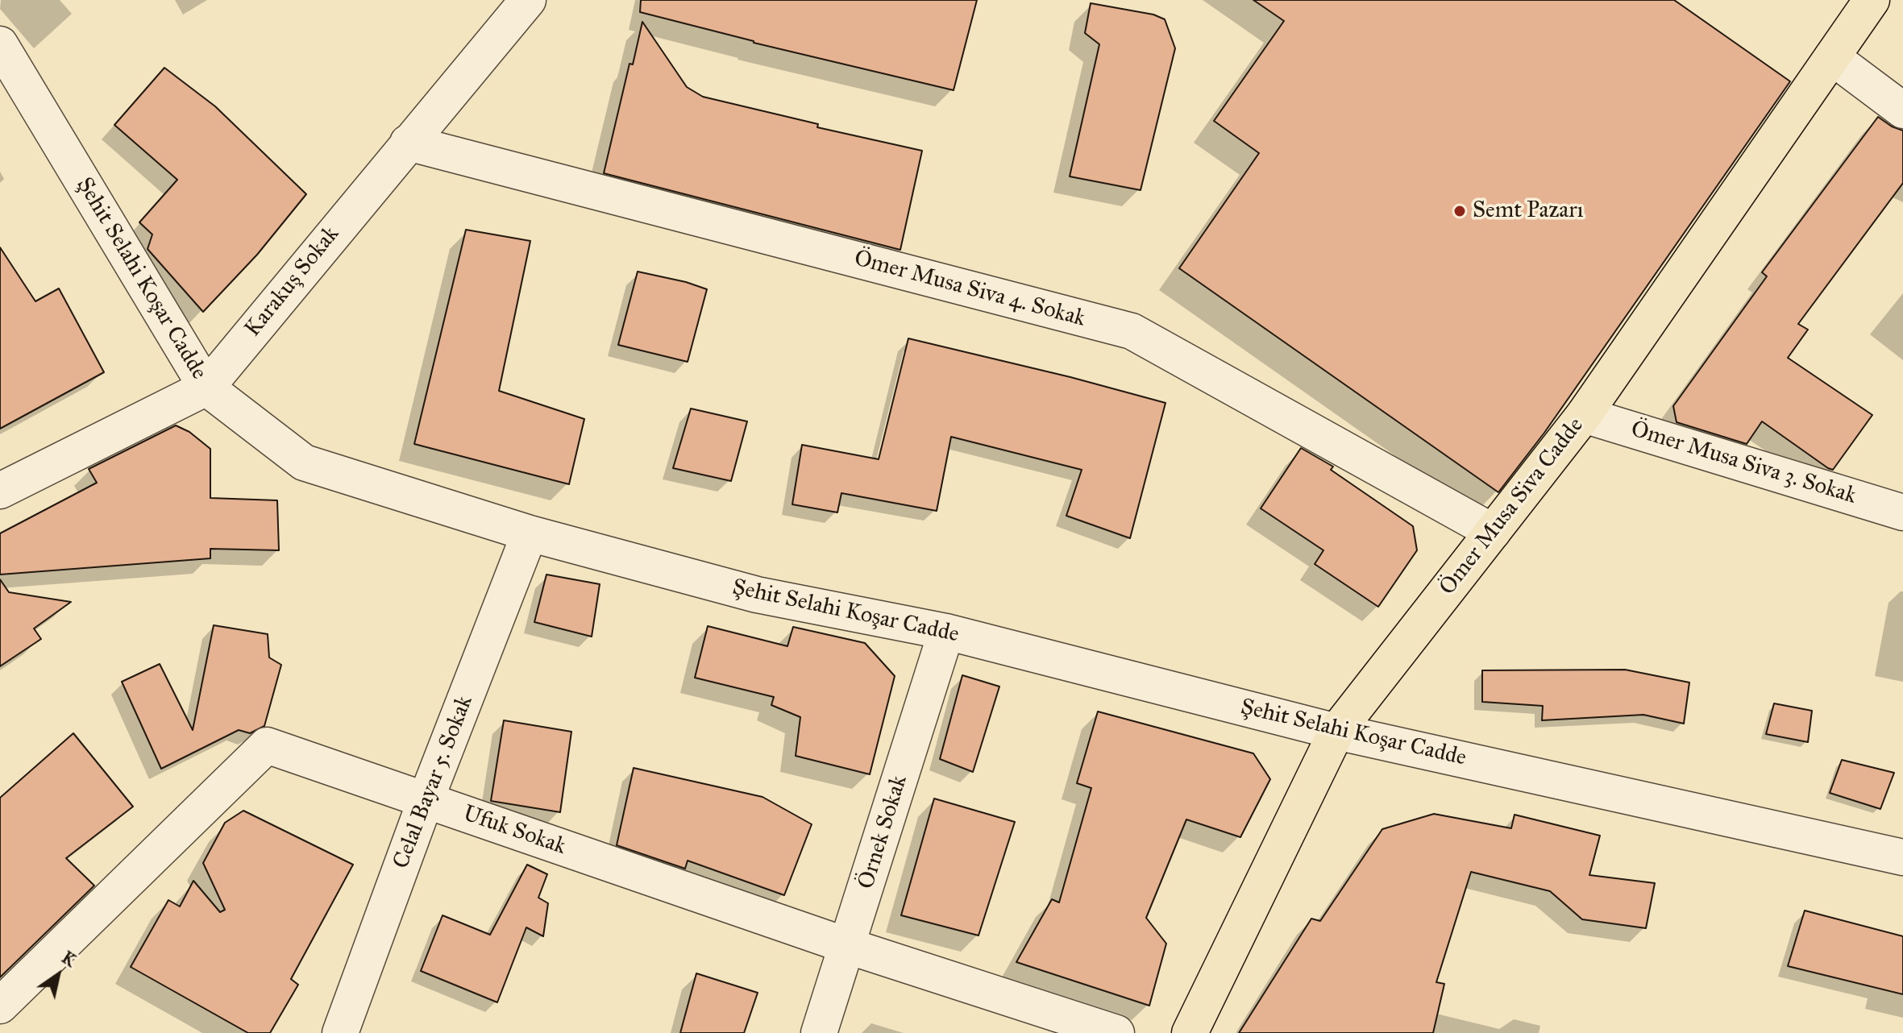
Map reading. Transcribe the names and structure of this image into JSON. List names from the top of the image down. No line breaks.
{"streets":{"main road":["Ömer Musa Siva Cadde"],"street":["Şehit Selahi Koşar Cadde","Karakuş Sokak","Ömer Musa Siva 4. Sokak","Ömer Musa Siva 3. Sokak","Celal Bayar 5. Sokak","Ufuk Sokak","Örnek Sokak"]},"crossings":[["Şehit Selahi Koşar Cadde","Karakuş Sokak"],["Şehit Selahi Koşar Cadde","Ömer Musa Siva Cadde"],["Şehit Selahi Koşar Cadde","Celal Bayar 5. Sokak"],["Şehit Selahi Koşar Cadde","Örnek Sokak"],["Karakuş Sokak","Ömer Musa Siva 4. Sokak"],["Ömer Musa Siva 4. Sokak","Ömer Musa Siva Cadde"],["Ömer Musa Siva 3. Sokak","Ömer Musa Siva Cadde"],["Celal Bayar 5. Sokak","Ufuk Sokak"],["Ufuk Sokak","Örnek Sokak"]],"places":["Semt Pazarı"],"north":"top right"}
